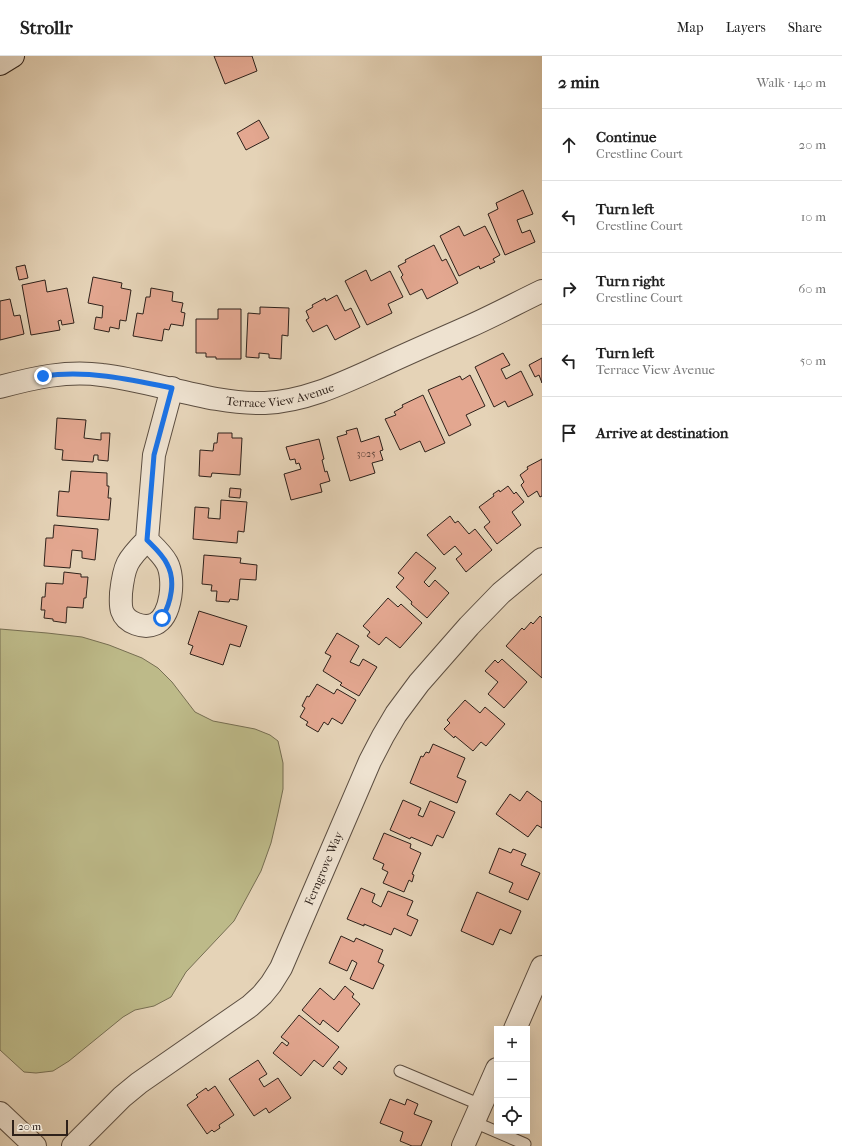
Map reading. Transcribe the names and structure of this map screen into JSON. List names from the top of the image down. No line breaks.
{"streets":{"street":["Terrace View Avenue","Ferngrove Way"]},"house_numbers":["3025"],"scale_bar":"20 m","page":{"header":"Strollr","nav":["Map","Layers","Share"],"heading":["2 min","Walk · 140 m"],"list":[["Continue","Crestline Court","20 m"],["Turn left","Crestline Court","10 m"],["Turn right","Crestline Court","60 m"],["Turn left","Terrace View Avenue","50 m"],"Arrive at destination"],"map_buttons":["+","−"],"scale":"20 m"}}
